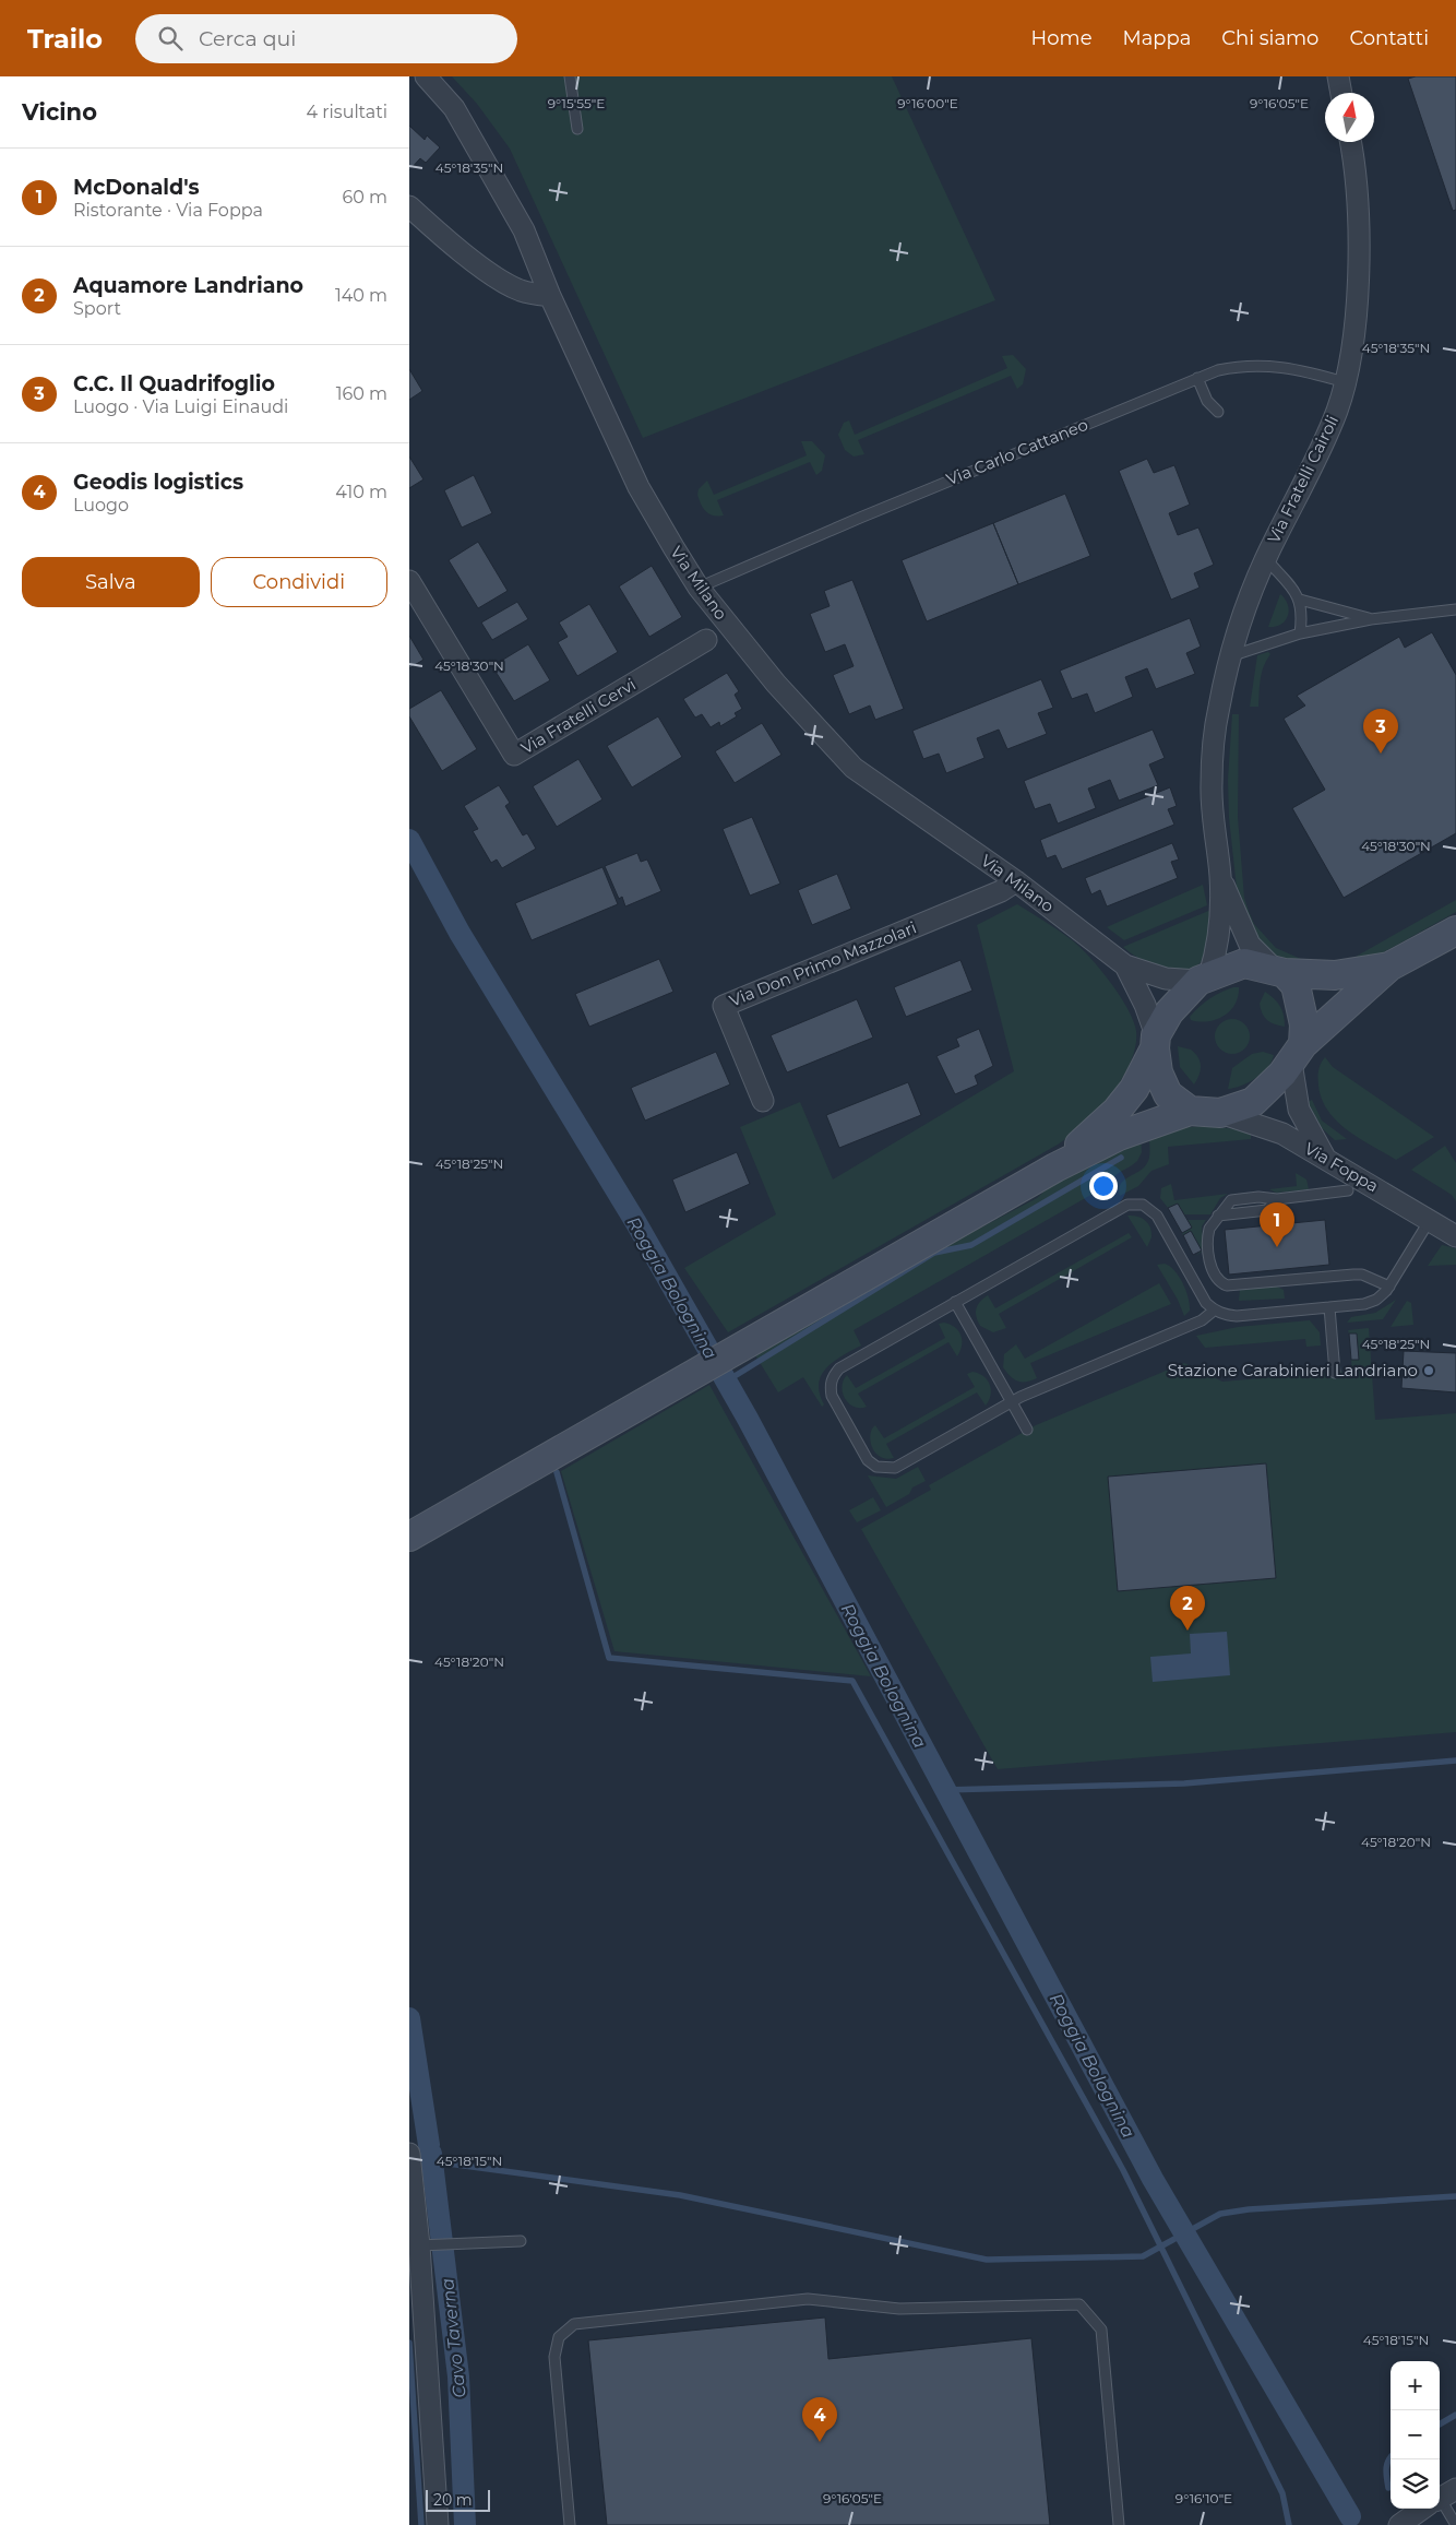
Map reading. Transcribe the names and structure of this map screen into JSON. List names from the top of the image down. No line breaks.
{"streets":{"street":["Via Fratelli Cairoli","Via Milano","Via Fratelli Cervi","Via Don Primo Mazzolari","Via Foppa"],"lane":["Via Carlo Cattaneo"]},"crossings":[["Via Carlo Cattaneo","Via Fratelli Cairoli"],["Via Carlo Cattaneo","Via Milano"],["Via Milano","Via Don Primo Mazzolari"],["Via Milano","Via Foppa"]],"water":["Roggia Bolognina","Cavo Taverna"],"places":["Stazione Carabinieri Landriano"],"scale_bar":"20 m","north":"top","page":{"header":"Trailo","search":"Cerca qui","nav":["Home","Mappa","Chi siamo","Contatti"],"heading":["Vicino","4 risultati"],"list":[{"mark":"1","name":"McDonald's","note":"Ristorante · Via Foppa","value":"60 m"},{"mark":"2","name":"Aquamore Landriano","note":"Sport","value":"140 m"},{"mark":"3","name":"C.C. Il Quadrifoglio","note":"Luogo · Via Luigi Einaudi","value":"160 m"},{"mark":"4","name":"Geodis logistics","note":"Luogo","value":"410 m"}],"buttons":["Salva","Condividi"],"pins":["3","1","2","4"],"map_buttons":["+","−"],"scale":"20 m"},"coordinates":["9°15'55\"E","9°16'00\"E","9°16'05\"E","45°18'35\"N","45°18'30\"N","45°18'25\"N","45°18'20\"N","45°18'15\"N","9°16'10\"E"]}
